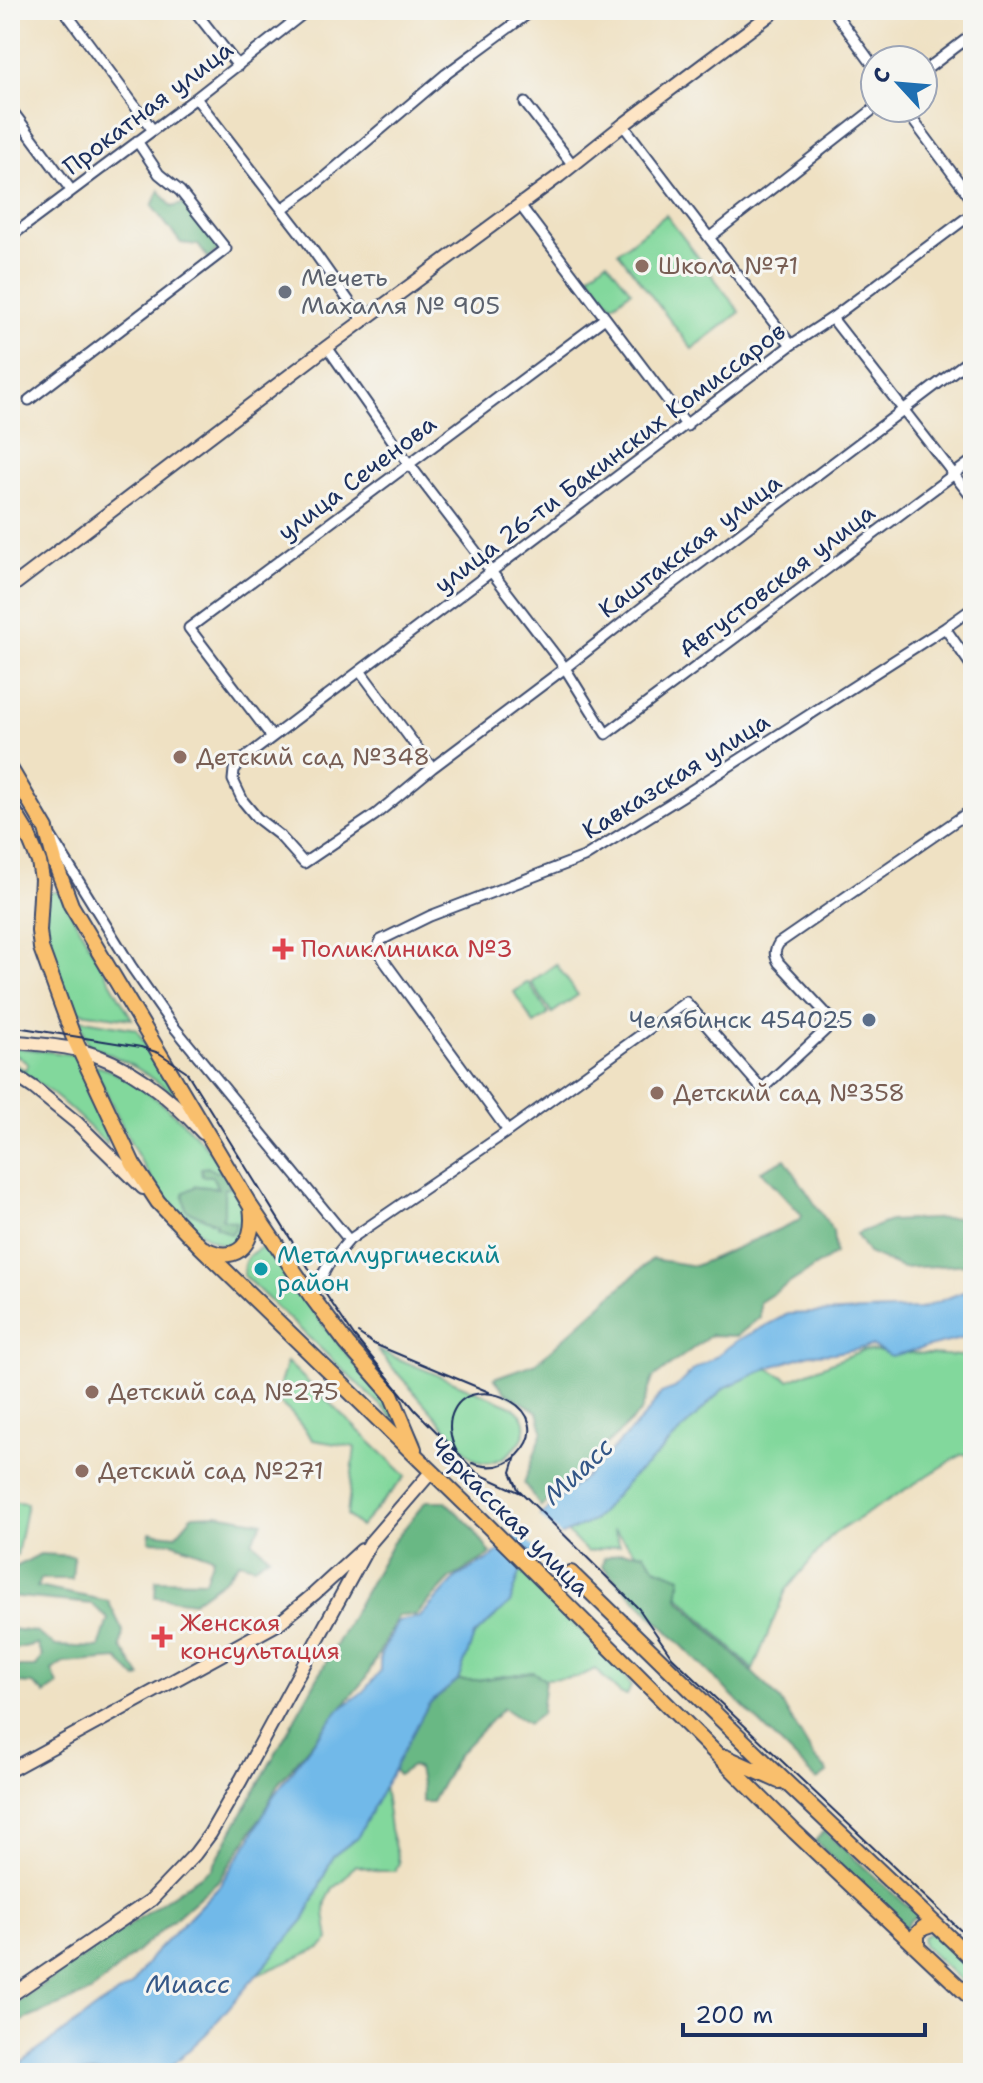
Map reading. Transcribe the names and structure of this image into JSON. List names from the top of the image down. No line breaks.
{"streets":{"main road":["Черкасская улица"],"street":["Прокатная улица","улица 26-ти Бакинских Комиссаров","улица Сеченова","Каштакская улица","Августовская улица","Кавказская улица"]},"crossings":[["улица 26-ти Бакинских Комиссаров","улица Сеченова"],["улица 26-ти Бакинских Комиссаров","Каштакская улица"],["Каштакская улица","Августовская улица"]],"water":["Миасс"],"places":{"other":["Школа №71","Мечеть Махалля № 905","Детский сад №348","Челябинск 454025","Детский сад №358","Металлургический район","Детский сад №275","Детский сад №271"],"health":["Поликлиника №3","Женская консультация"]},"scale_bar":"200 m","north":"top left"}
